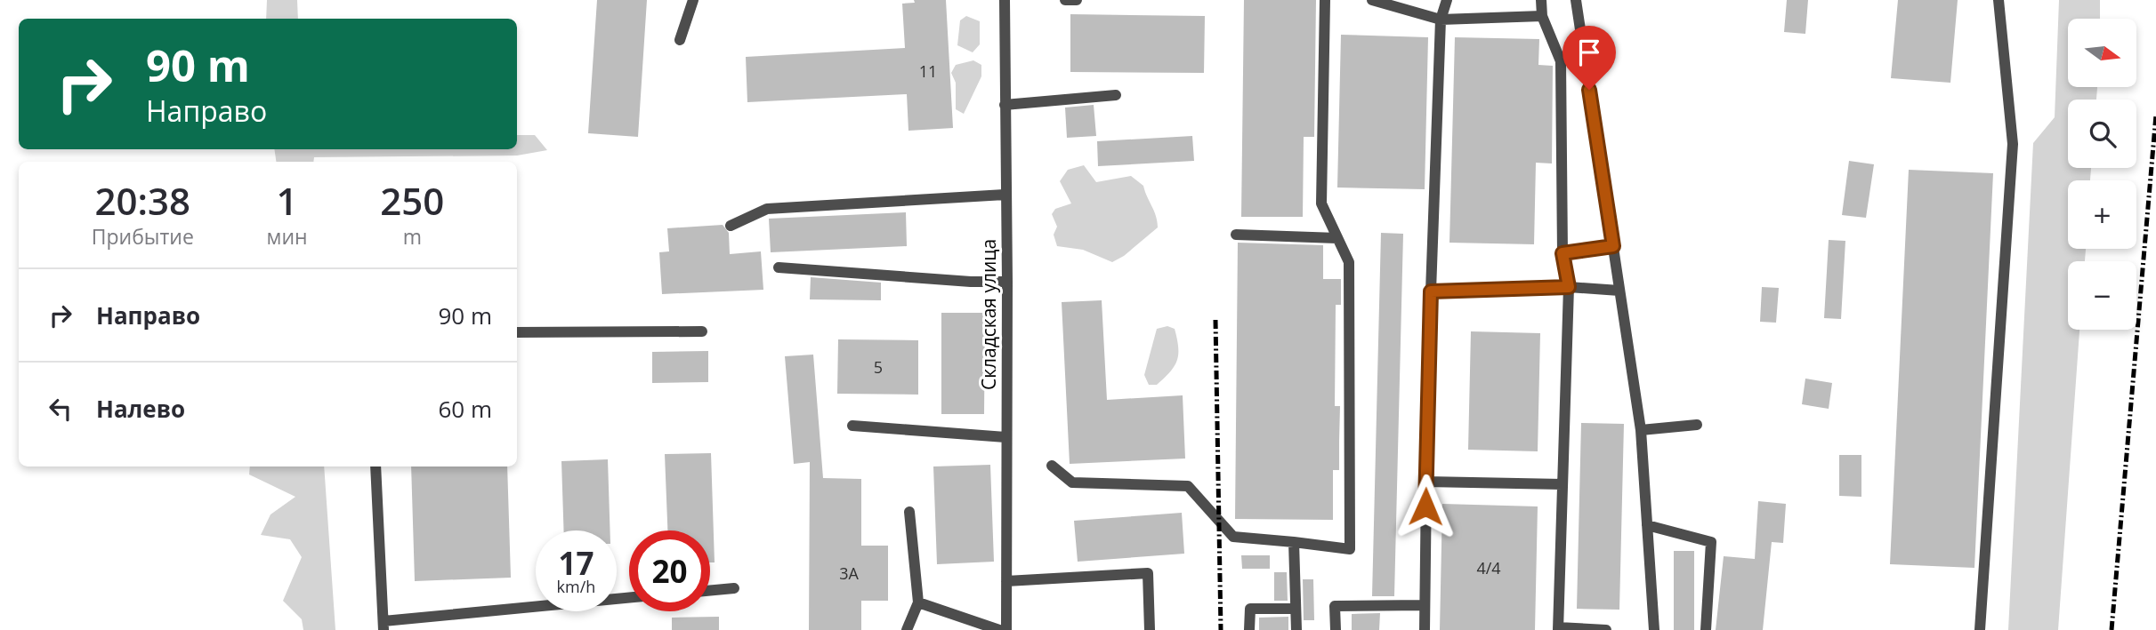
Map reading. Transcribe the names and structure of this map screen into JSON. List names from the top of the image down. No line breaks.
{"streets":{"street":["Складская улица"]},"house_numbers":["11","5","4/4","3А"],"north":"right","page":{"map_buttons":["+","−"],"turn":["90 m","Направо"],"eta":["20:38","Прибытие","1","мин","250","m"],"list":[{"name":"Направо","value":"90 m"},{"name":"Налево","value":"60 m"}],"speed":"17 km/h","limit":"20"}}
